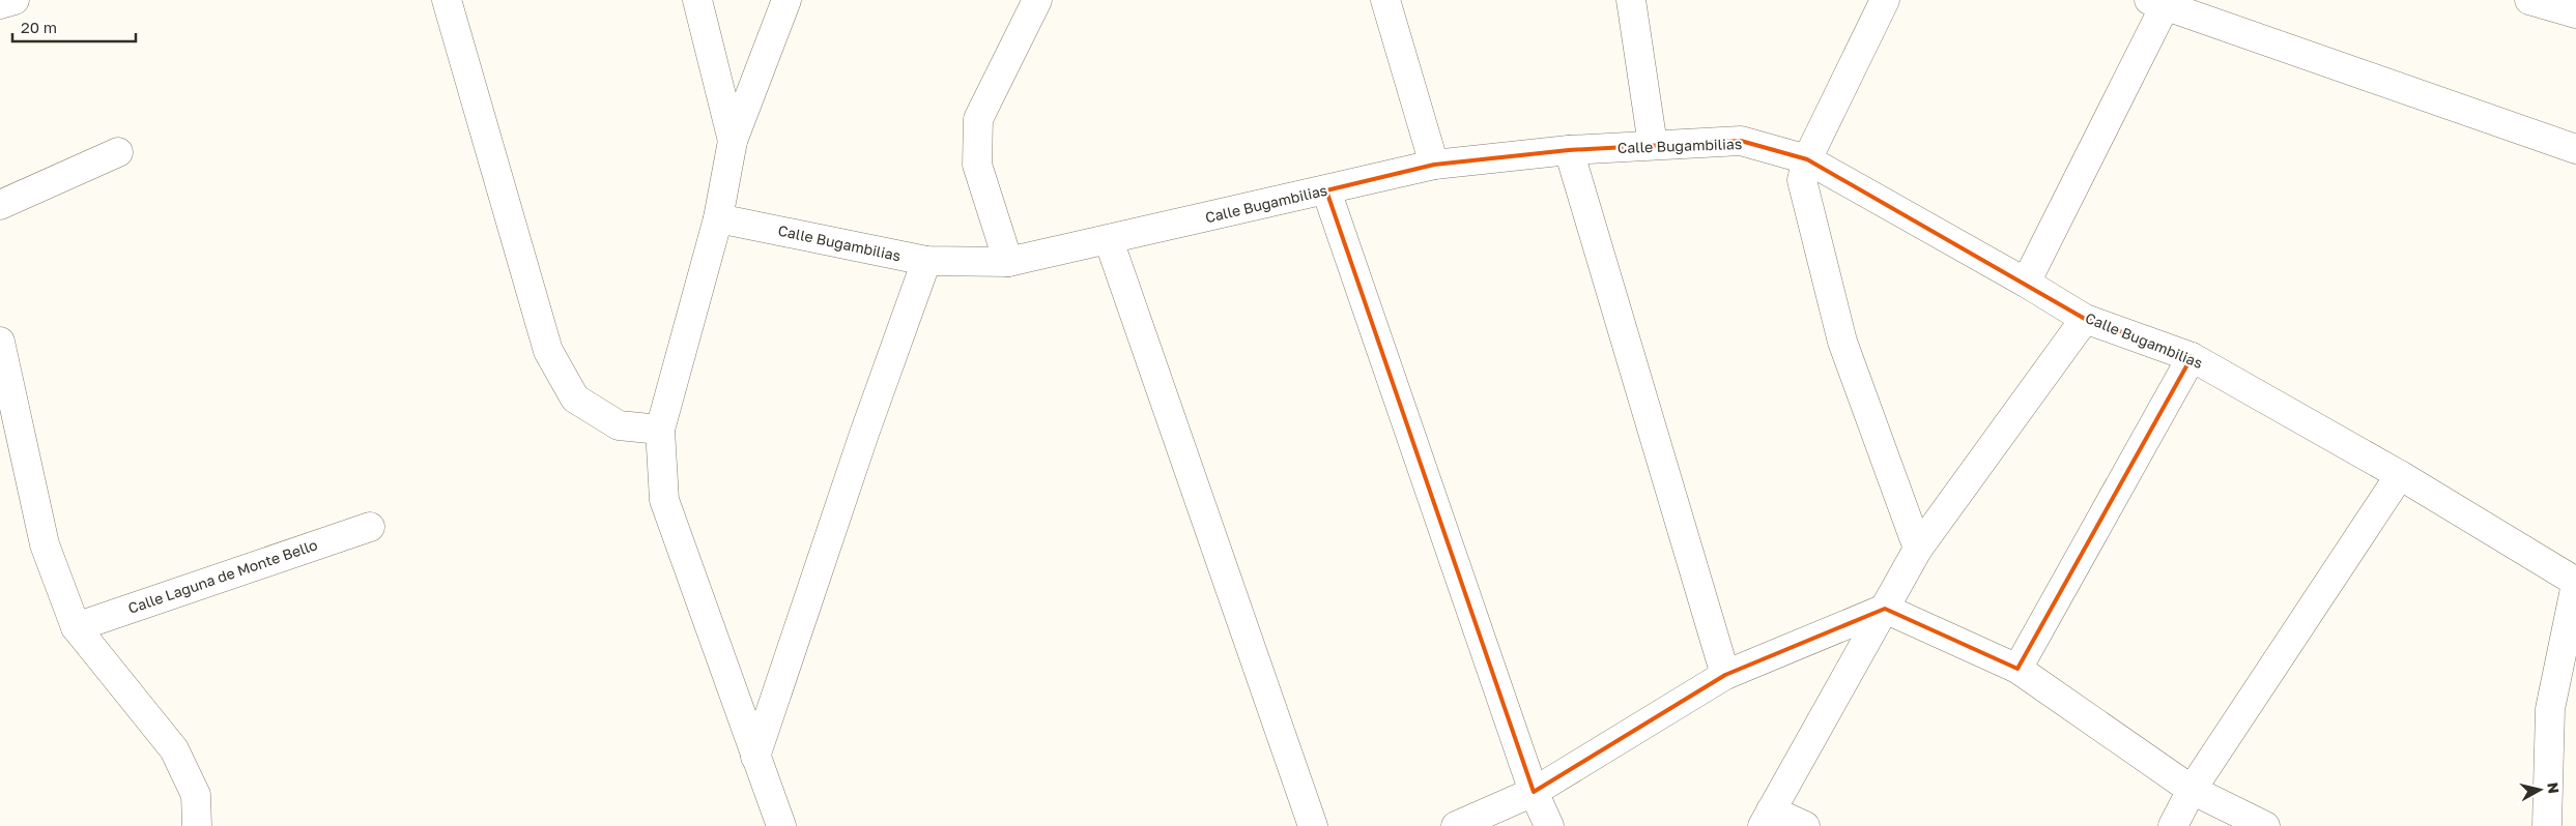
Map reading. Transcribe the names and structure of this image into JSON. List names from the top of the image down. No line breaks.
{"streets":{"street":["Calle Bugambilias","Calle Laguna de Monte Bello"]},"scale_bar":"20 m","north":"right"}
